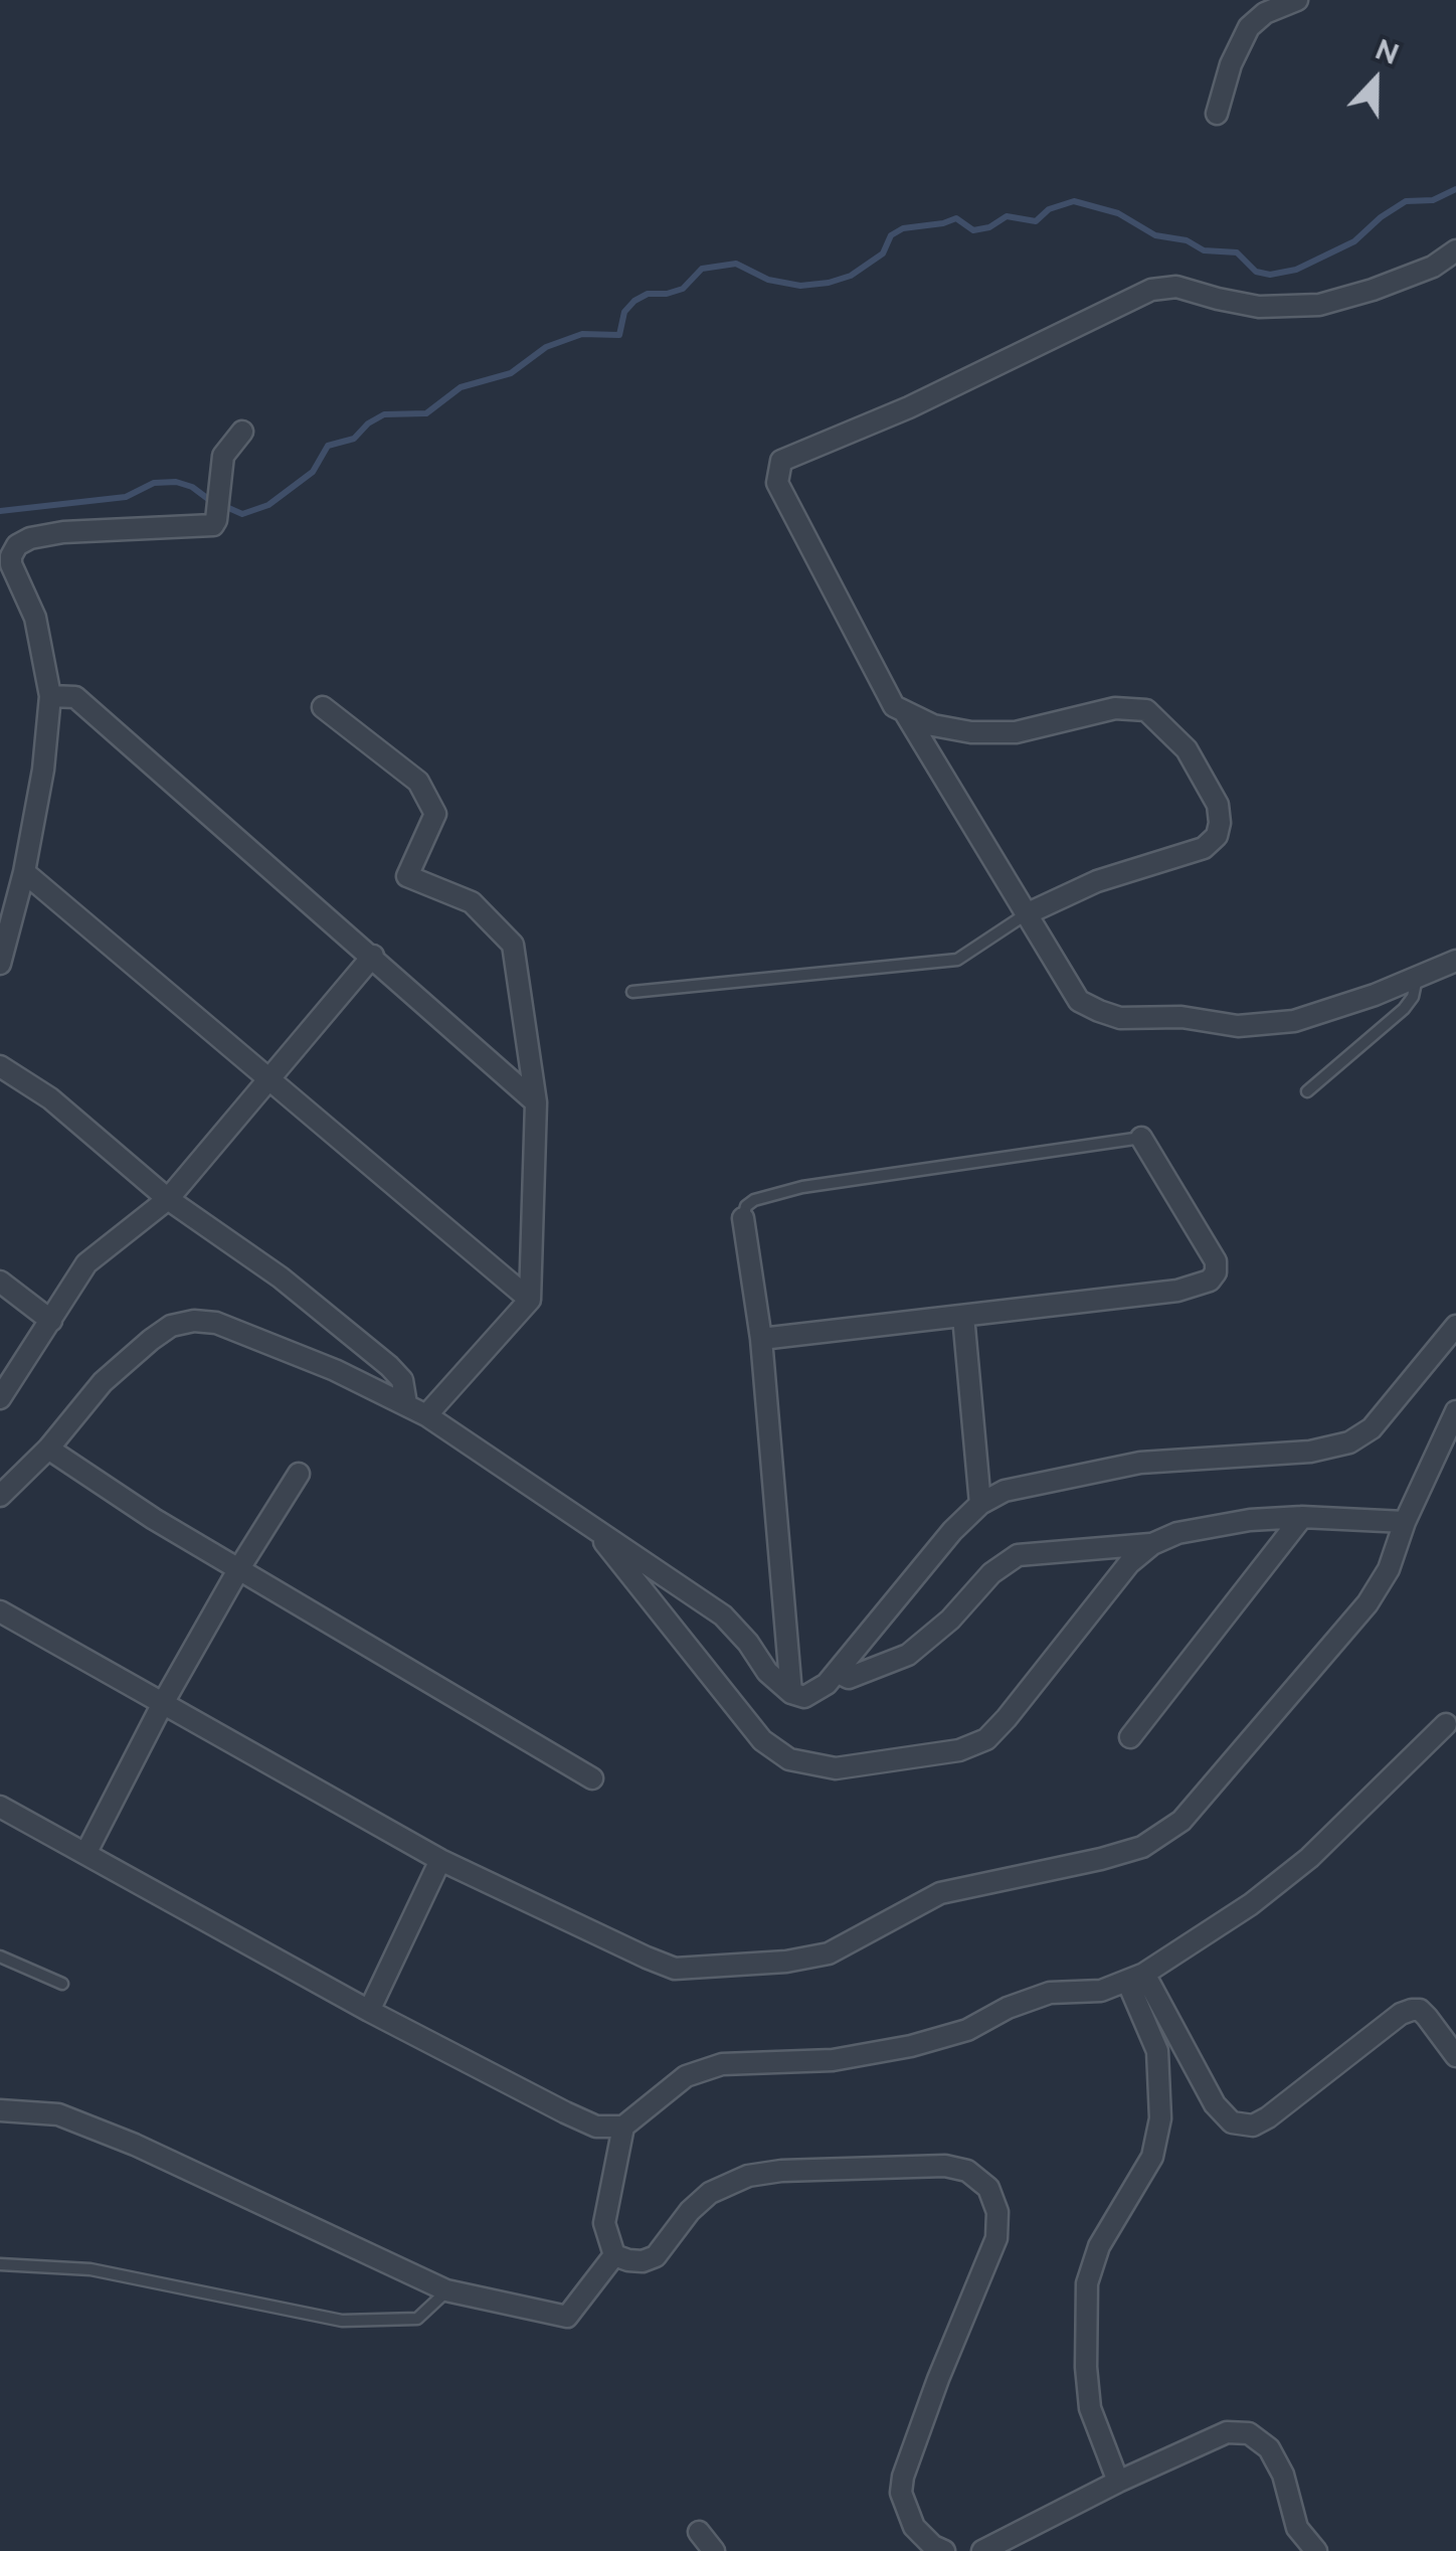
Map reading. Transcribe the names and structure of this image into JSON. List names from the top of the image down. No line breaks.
{"north":"top"}
